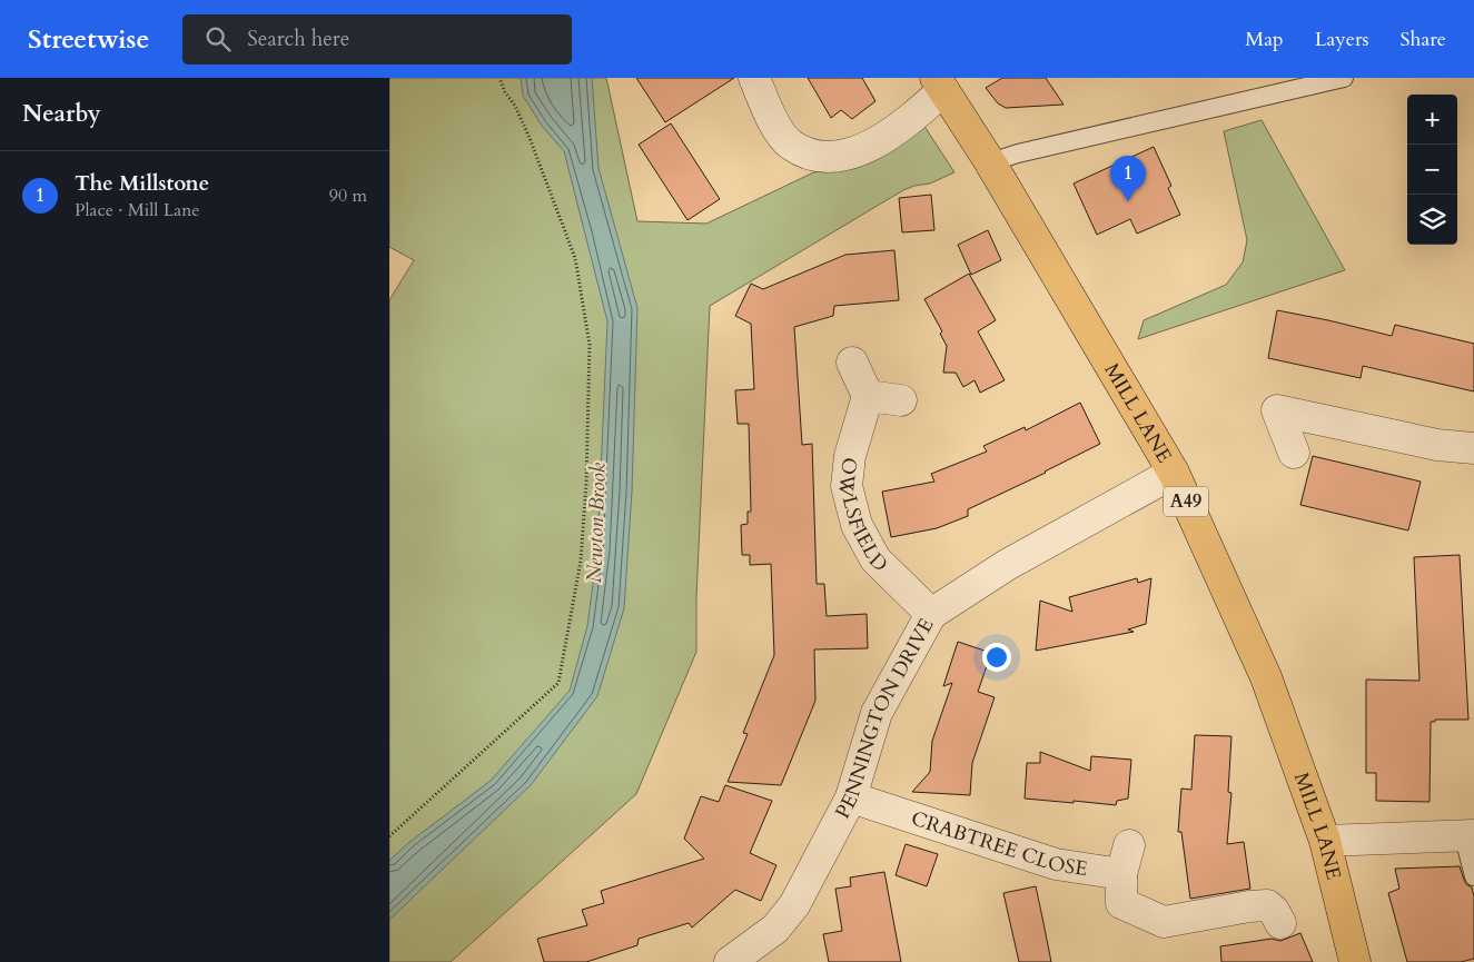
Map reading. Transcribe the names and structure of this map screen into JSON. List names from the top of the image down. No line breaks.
{"streets":{"main road":["MILL LANE","A49"],"street":["OWLSFIELD","PENNINGTON DRIVE","CRABTREE CLOSE"]},"crossings":[["MILL LANE","PENNINGTON DRIVE"],["OWLSFIELD","PENNINGTON DRIVE"],["PENNINGTON DRIVE","CRABTREE CLOSE"]],"water":["Newton Brook"],"page":{"header":"Streetwise","search":"Search here","nav":["Map","Layers","Share"],"heading":"Nearby","map_buttons":["+","−"],"list":[{"mark":"1","name":"The Millstone","note":"Place · Mill Lane","value":"90 m"}],"pins":"1"}}
